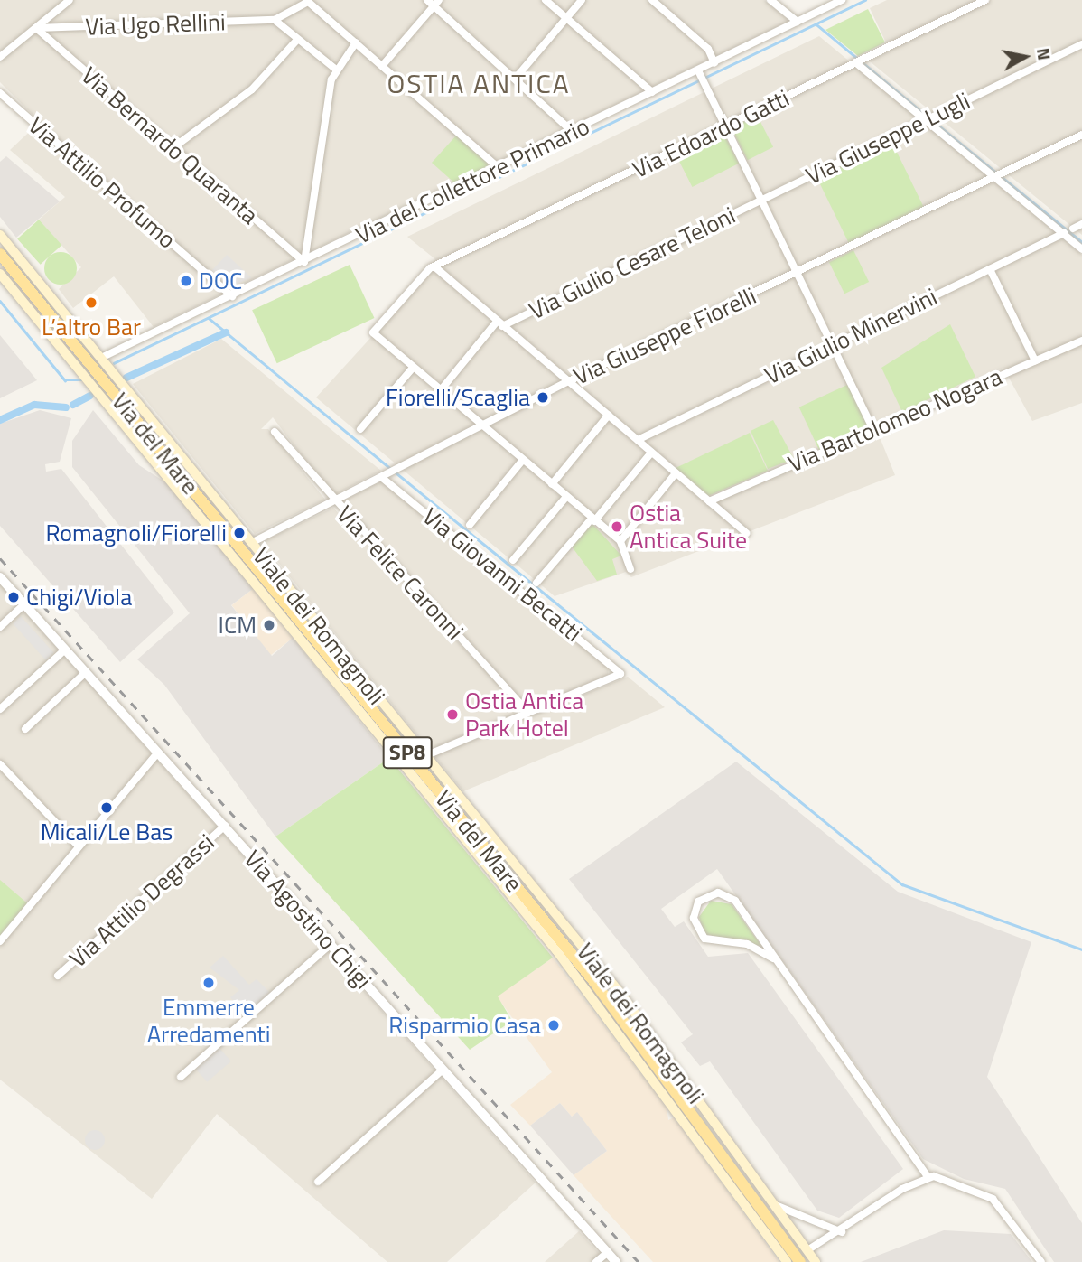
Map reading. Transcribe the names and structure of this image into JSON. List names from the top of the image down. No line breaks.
{"streets":{"main road":["Via del Mare","Viale dei Romagnoli","SP8"],"street":["Via Ugo Rellini","Via Edoardo Gatti","Via Giuseppe Lugli","Via Bernardo Quaranta","Via del Collettore Primario","Via Attilio Profumo","Via Giulio Cesare Teloni","Via Giuseppe Fiorelli","Via Giulio Minervini","Via Bartolomeo Nogara","Via Felice Caronni","Via Giovanni Becatti","Via Attilio Degrassi","Via Agostino Chigi"]},"crossings":[["Via Ugo Rellini","Via Bernardo Quaranta"],["Via Giuseppe Lugli","Via Giulio Cesare Teloni"],["Via Bernardo Quaranta","Via del Collettore Primario"],["Via del Collettore Primario","Via Attilio Profumo"],["Via del Collettore Primario","Viale dei Romagnoli"],["Via Giuseppe Fiorelli","Via Felice Caronni"],["Via Giuseppe Fiorelli","Via Giovanni Becatti"],["Via Giuseppe Fiorelli","Viale dei Romagnoli"],["Via Felice Caronni","Via Giovanni Becatti"],["Via Attilio Degrassi","Via Agostino Chigi"]],"districts":["OSTIA ANTICA"],"places":["DOC","L’altro Bar","Fiorelli/Scaglia","Ostia Antica Suite","Romagnoli/Fiorelli","Chigi/Viola","ICM","Ostia Antica Park Hotel","Micali/Le Bas","Emmerre Arredamenti","Risparmio Casa"],"north":"right"}
